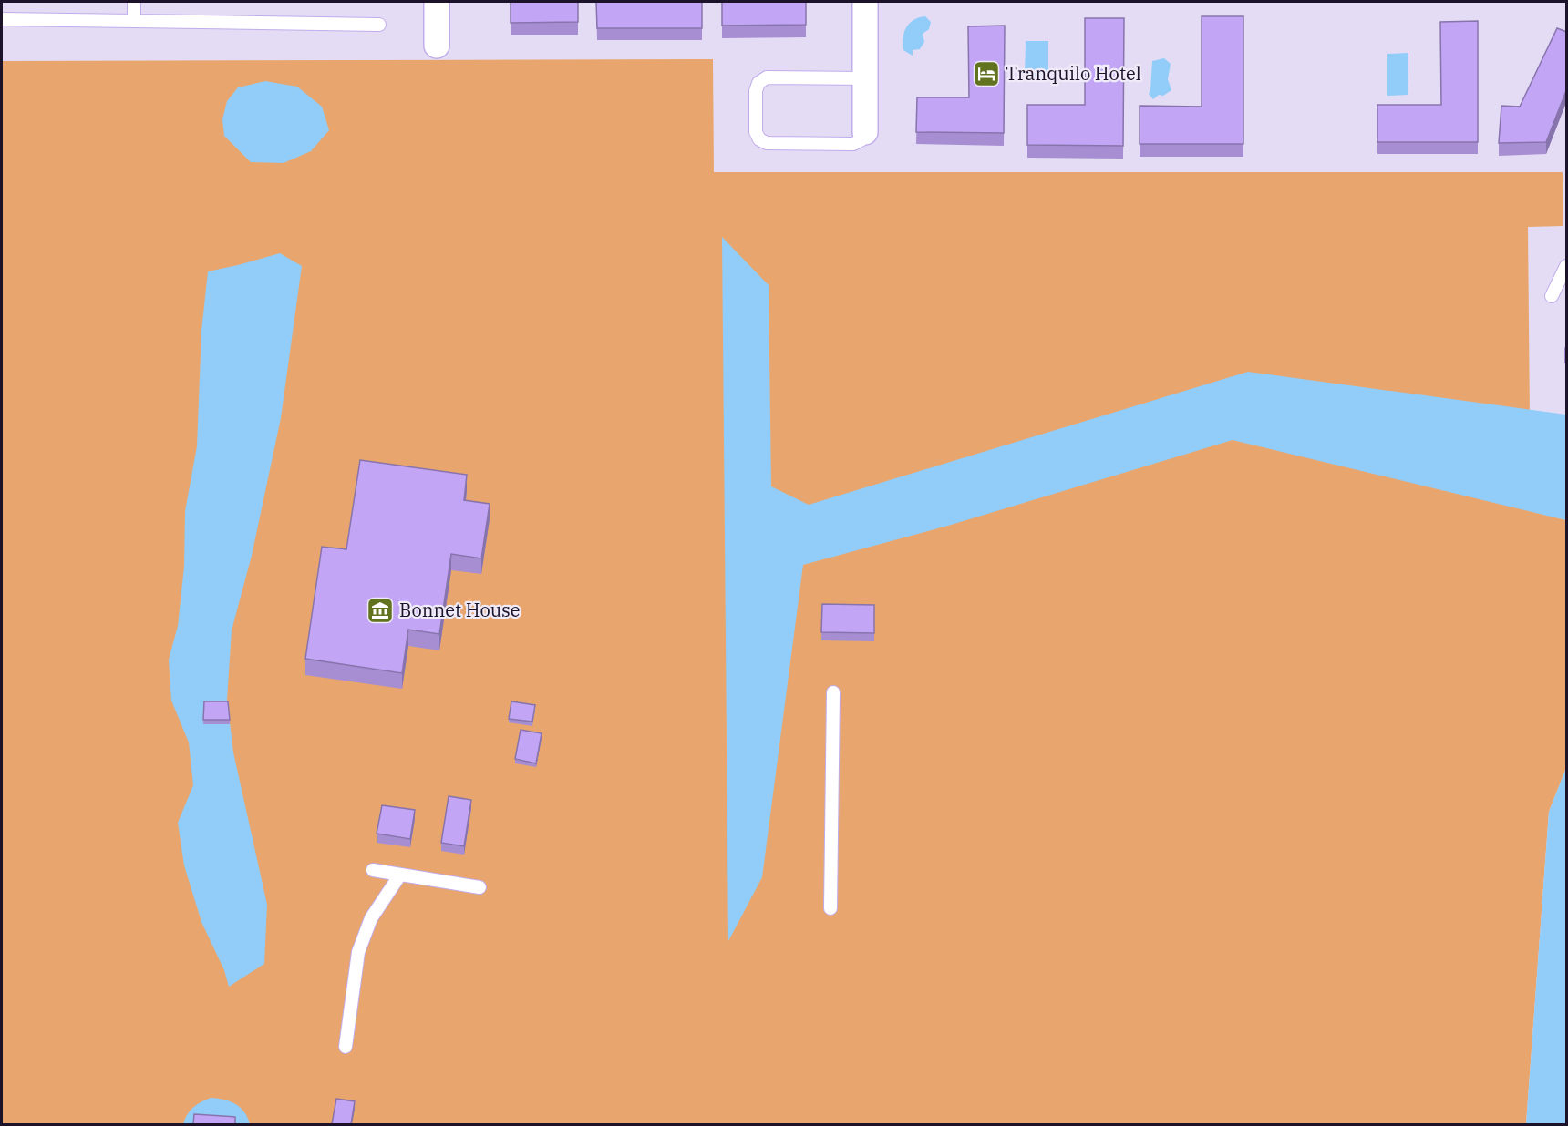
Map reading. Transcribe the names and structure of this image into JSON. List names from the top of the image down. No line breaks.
{"places":{"hotel":["Tranquilo Hotel"],"museum":["Bonnet House"]}}
